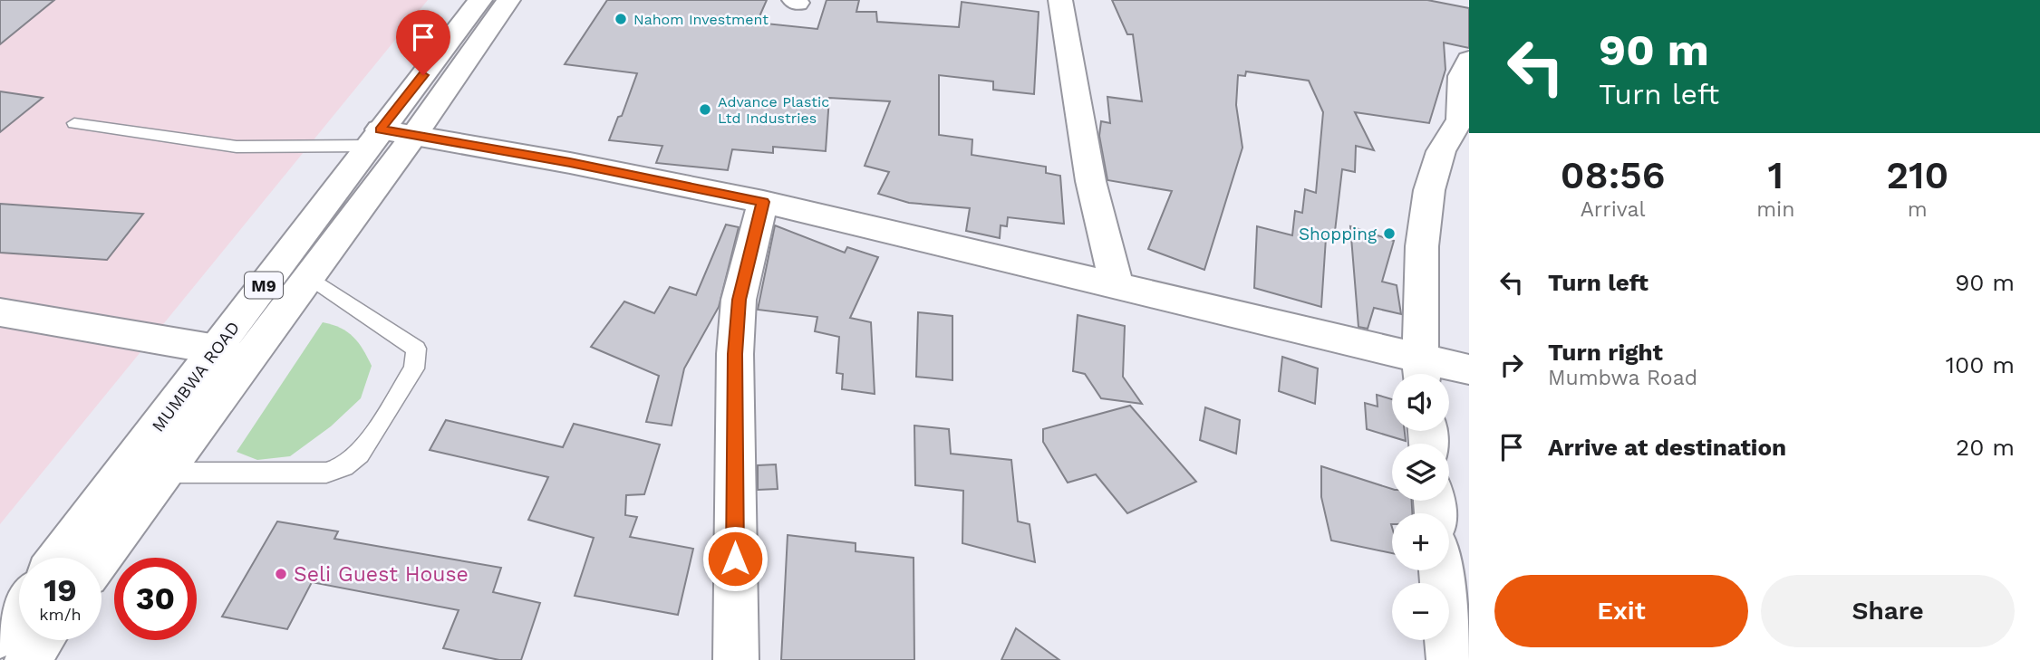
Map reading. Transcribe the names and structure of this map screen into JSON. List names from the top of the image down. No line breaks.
{"streets":{"street":["M9","MUMBWA ROAD"]},"places":["Nahom Investment","Advance Plastic Ltd Industries","Shopping","Seli Guest House"],"page":{"turn":["90 m","Turn left"],"eta":["08:56","Arrival","1","min","210","m"],"list":[{"name":"Turn left","value":"90 m"},{"name":"Turn right","note":"Mumbwa Road","value":"100 m"},{"name":"Arrive at destination","value":"20 m"}],"map_buttons":["+","−"],"speed":"19 km/h","limit":"30","buttons":["Exit","Share"]}}
